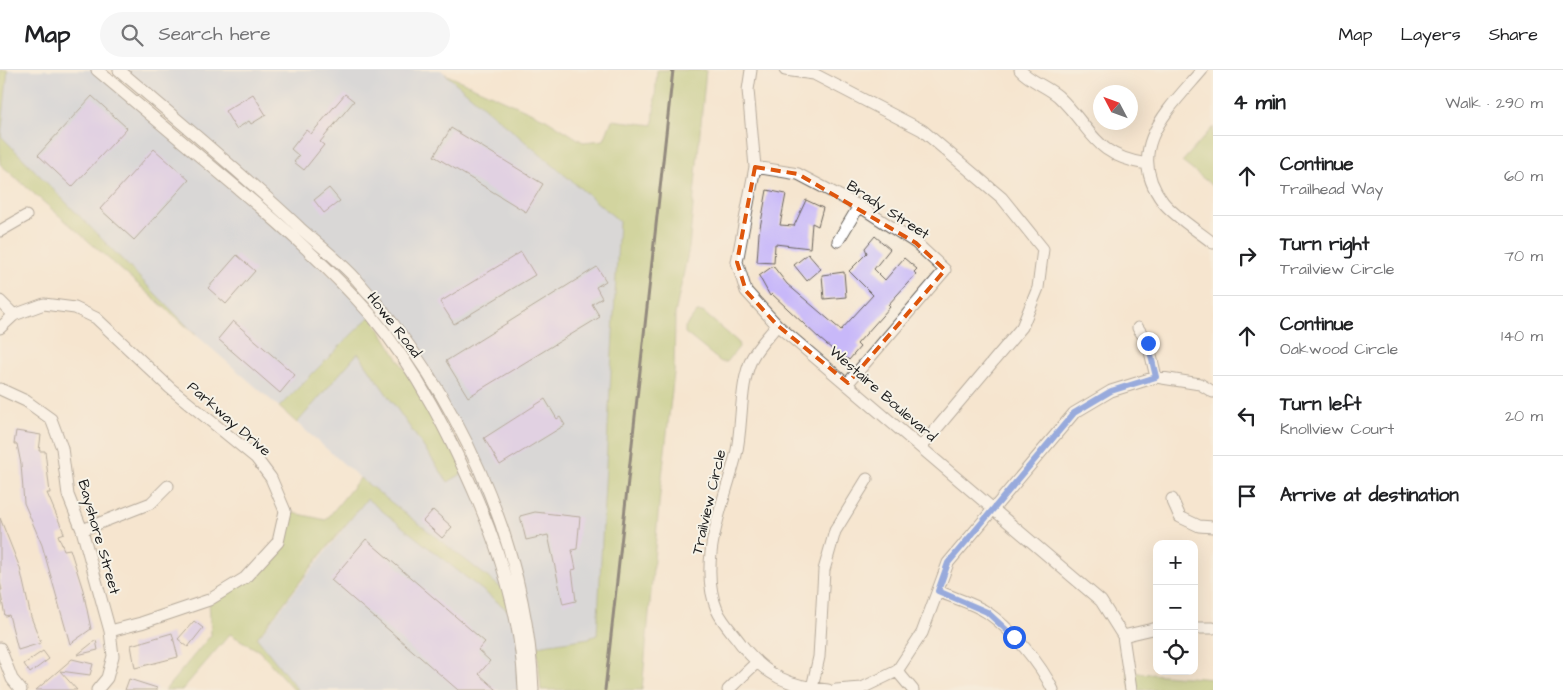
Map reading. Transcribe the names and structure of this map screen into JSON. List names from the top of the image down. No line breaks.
{"streets":{"street":["Brady Street","Howe Road","Westaire Boulevard","Parkway Drive","Trailview Circle","Bayshore Street"]},"crossings":[["Brady Street","Westaire Boulevard"],["Westaire Boulevard","Trailview Circle"],["Parkway Drive","Bayshore Street"]],"north":"top left","page":{"header":"Map","search":"Search here","nav":["Map","Layers","Share"],"heading":["4 min","Walk · 290 m"],"list":[["Continue","Trailhead Way","60 m"],["Turn right","Trailview Circle","70 m"],["Continue","Oakwood Circle","140 m"],["Turn left","Knollview Court","20 m"],"Arrive at destination"],"map_buttons":["+","−"]}}
